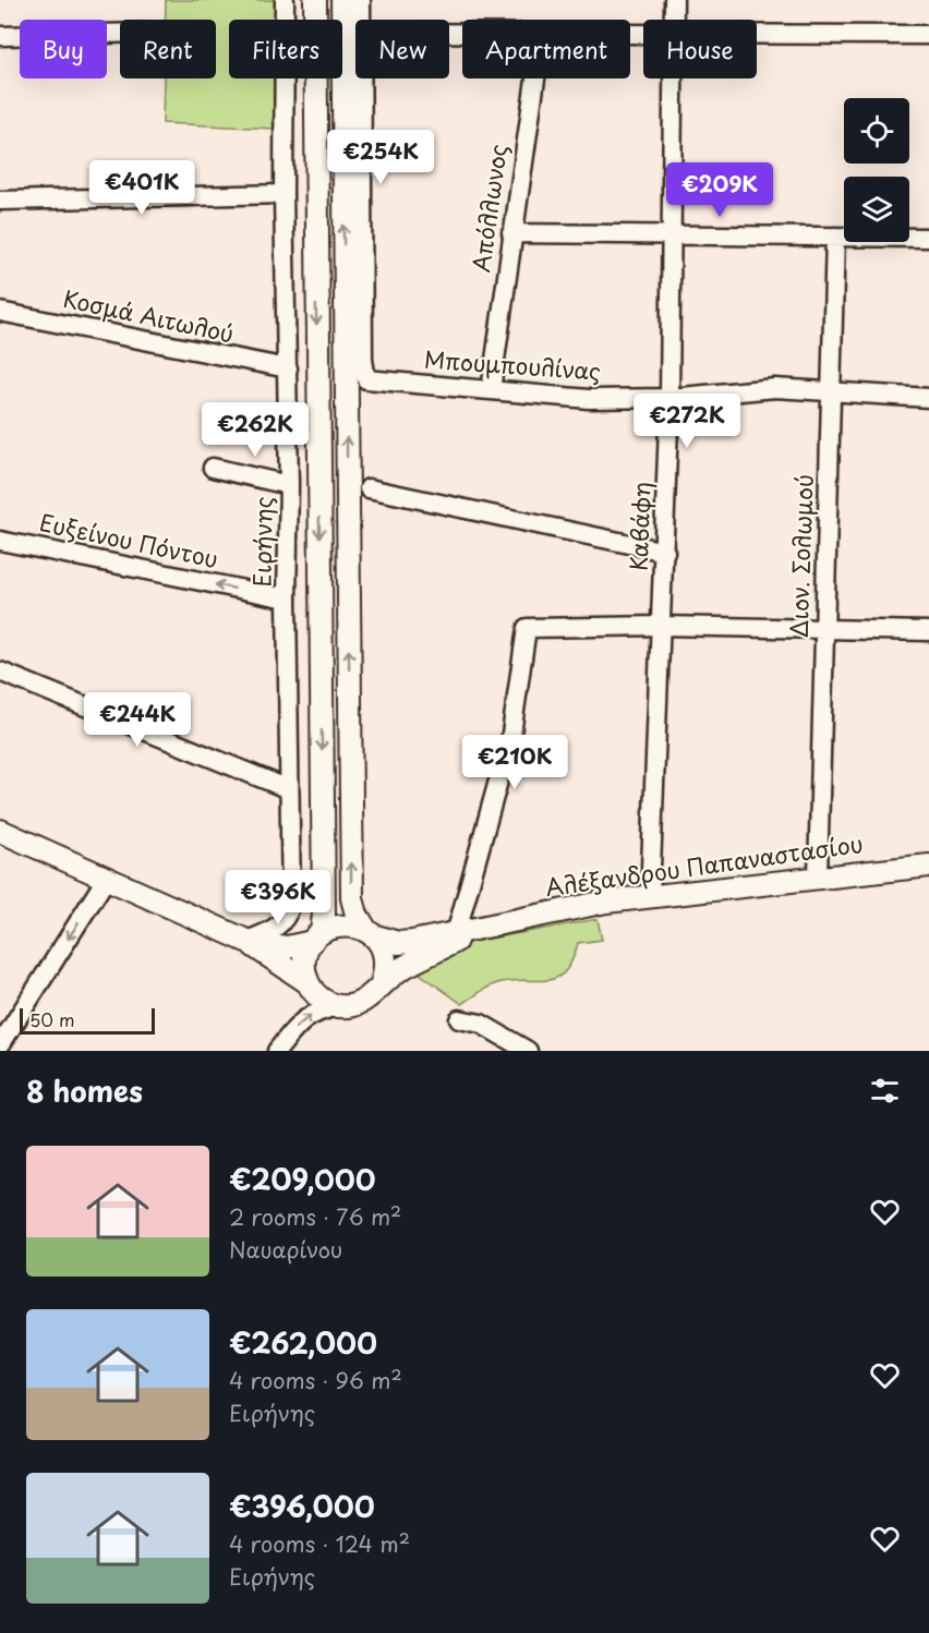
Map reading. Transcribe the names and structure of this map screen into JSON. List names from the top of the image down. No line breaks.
{"streets":{"street":["Απόλλωνος","Κοσμά Αιτωλού","Μπουμπουλίνας","Καβάφη","Ευξείνου Πόντου","Ειρήνης","Διον. Σολωμού","Αλέξανδρου Παπαναστασίου"]},"crossings":[["Απόλλωνος","Μπουμπουλίνας"],["Κοσμά Αιτωλού","Ειρήνης"],["Μπουμπουλίνας","Καβάφη"],["Μπουμπουλίνας","Διον. Σολωμού"],["Καβάφη","Αλέξανδρου Παπαναστασίου"],["Ευξείνου Πόντου","Ειρήνης"],["Διον. Σολωμού","Αλέξανδρου Παπαναστασίου"]],"scale_bar":"50 m","page":{"chip":["Buy","Rent","Filters","New","Apartment","House"],"price":["€254K","€401K","€209K","€272K","€262K","€244K","€210K","€396K"],"scale":"50 m","heading":"8 homes","list":[{"name":"€209,000","note":"2 rooms · 76 m² · Ναυαρίνου"},{"name":"€262,000","note":"4 rooms · 96 m² · Ειρήνης"},{"name":"€396,000","note":"4 rooms · 124 m² · Ειρήνης"}]}}
